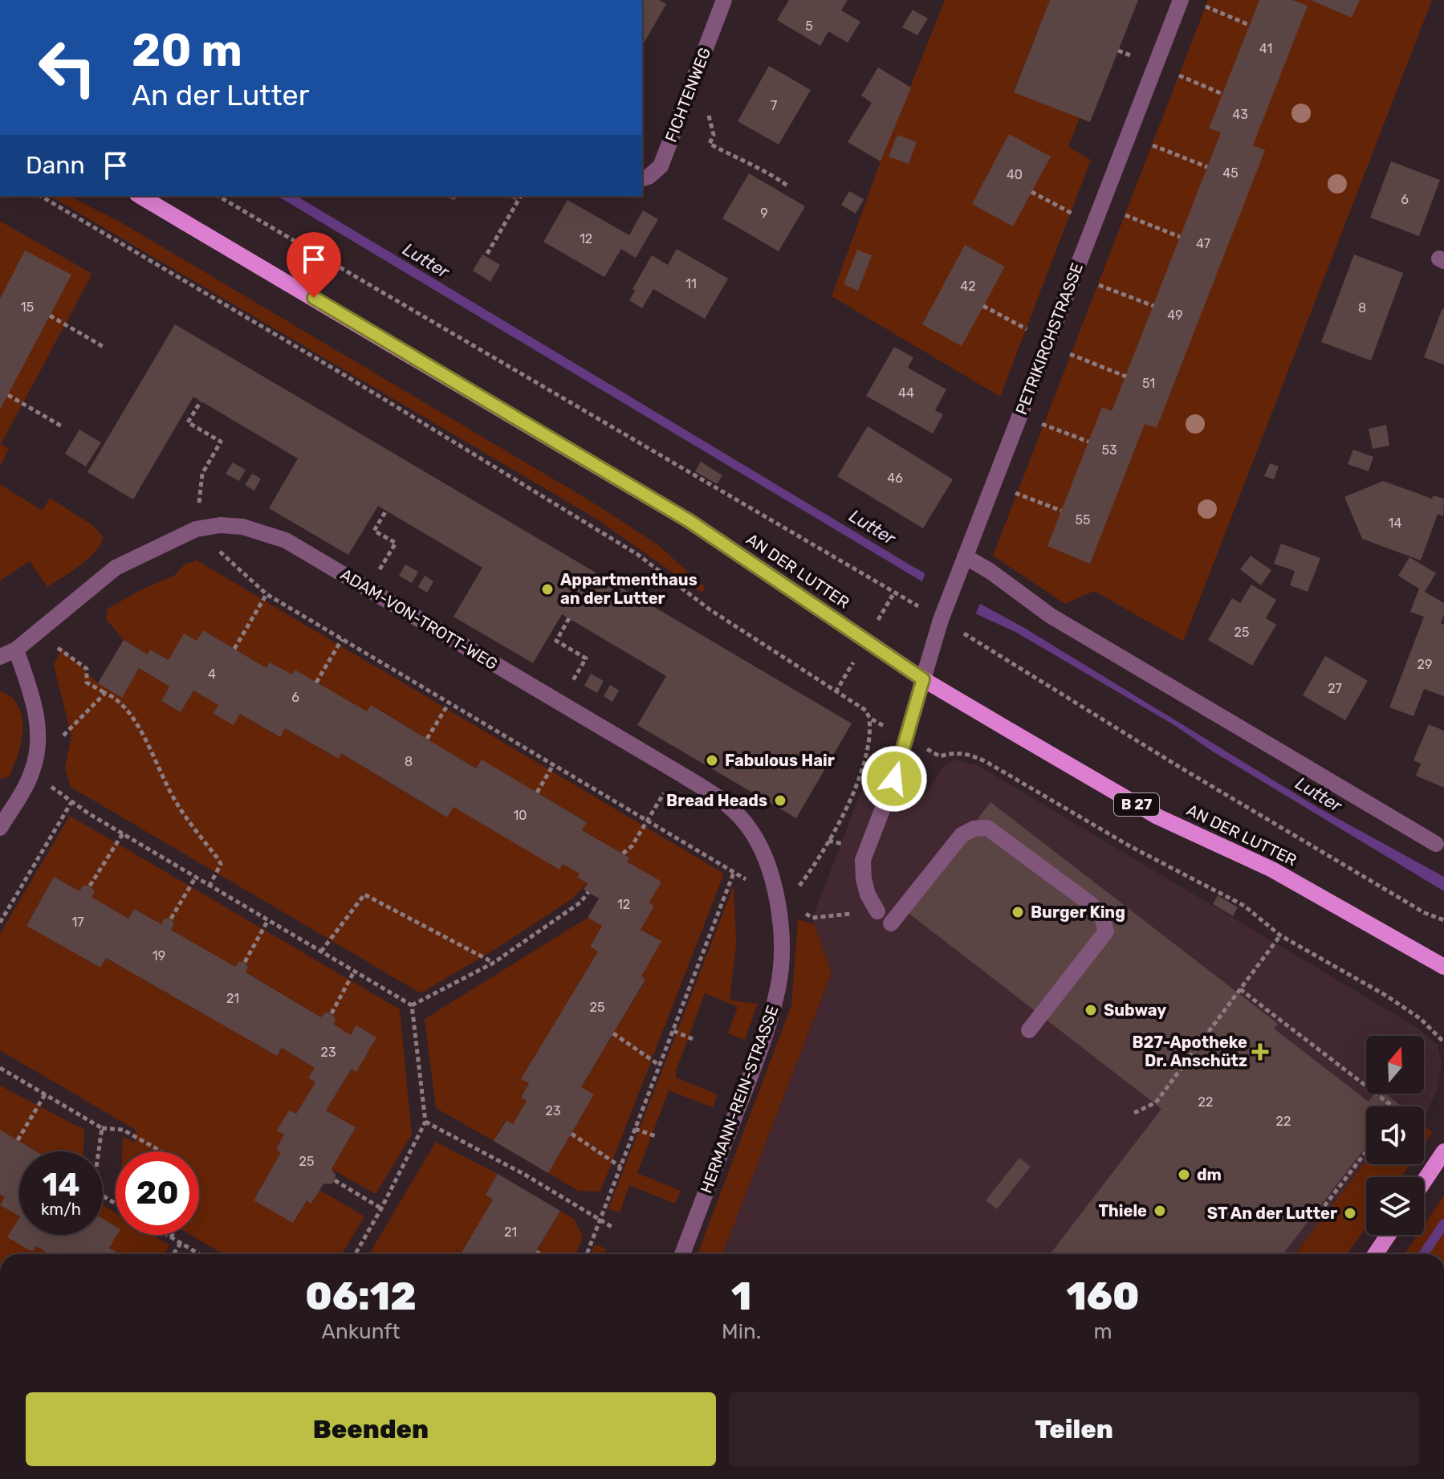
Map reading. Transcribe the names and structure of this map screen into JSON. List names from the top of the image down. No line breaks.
{"streets":{"main road":["AN DER LUTTER","B 27"],"street":["FICHTENWEG","PETRIKIRCHSTRASSE","ADAM-VON-TROTT-WEG","HERMANN-REIN-STRASSE"]},"crossings":[["PETRIKIRCHSTRASSE","AN DER LUTTER"],["ADAM-VON-TROTT-WEG","HERMANN-REIN-STRASSE"]],"water":["Lutter"],"places":{"other":["Appartmenthaus an der Lutter","Fabulous Hair","Bread Heads","Burger King","Subway","dm","Thiele","ST An der Lutter"],"health":["B27-Apotheke Dr. Anschütz"]},"house_numbers":["5","41","7","43","45","40","6","9","12","47","11","42","15","8","49","51","44","53","46","55","14","25","29","4","27","6","8","10","12","17","19","21","25","23","22","23","22","25","21"],"north":"top","page":{"turn":["20 m","An der Lutter"],"then":"Dann","speed":"14 km/h","limit":"20","eta":["06:12","Ankunft","1","Min.","160","m"],"buttons":["Beenden","Teilen"]}}
